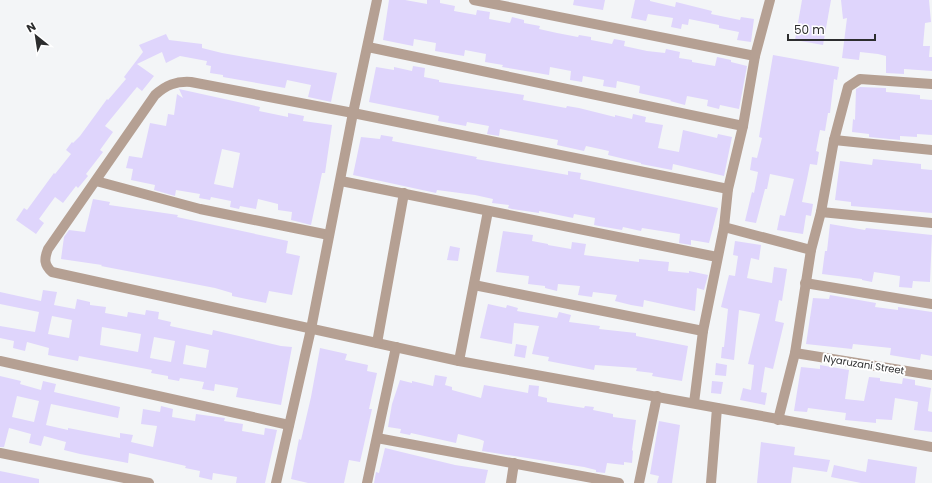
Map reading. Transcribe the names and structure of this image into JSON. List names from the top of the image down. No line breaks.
{"streets":{"street":["Nyaruzani Street"]},"scale_bar":"50 m","north":"top left"}
